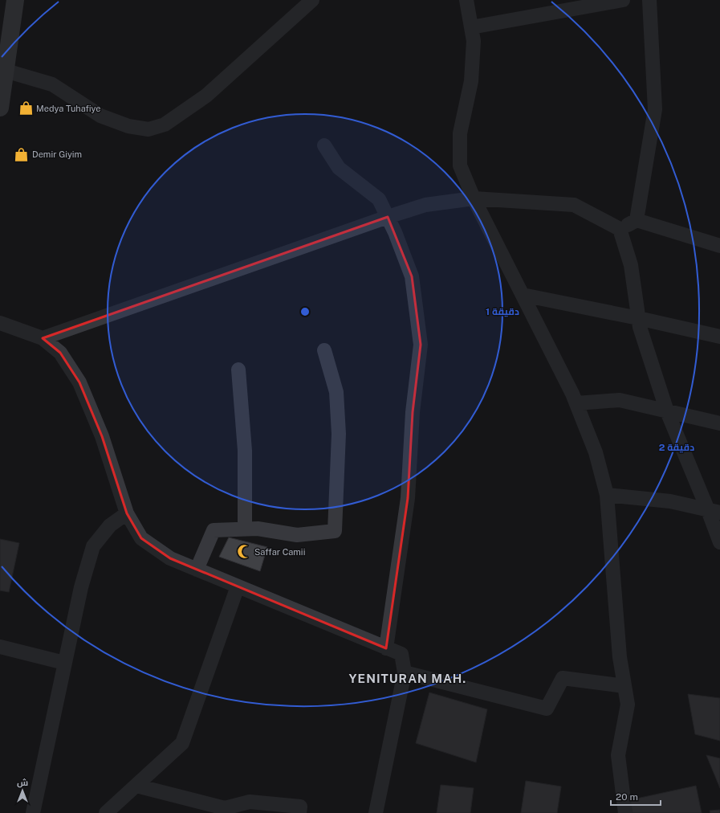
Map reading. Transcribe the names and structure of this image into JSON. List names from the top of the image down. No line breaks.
{"districts":["YENITURAN MAH."],"places":{"shop":["Medya Tuhafiye","Demir Giyim"],"mosque":["Saffar Camii"]},"scale_bar":"20 m","north":"top","rings":["1 دقيقة","2 دقيقة"]}
